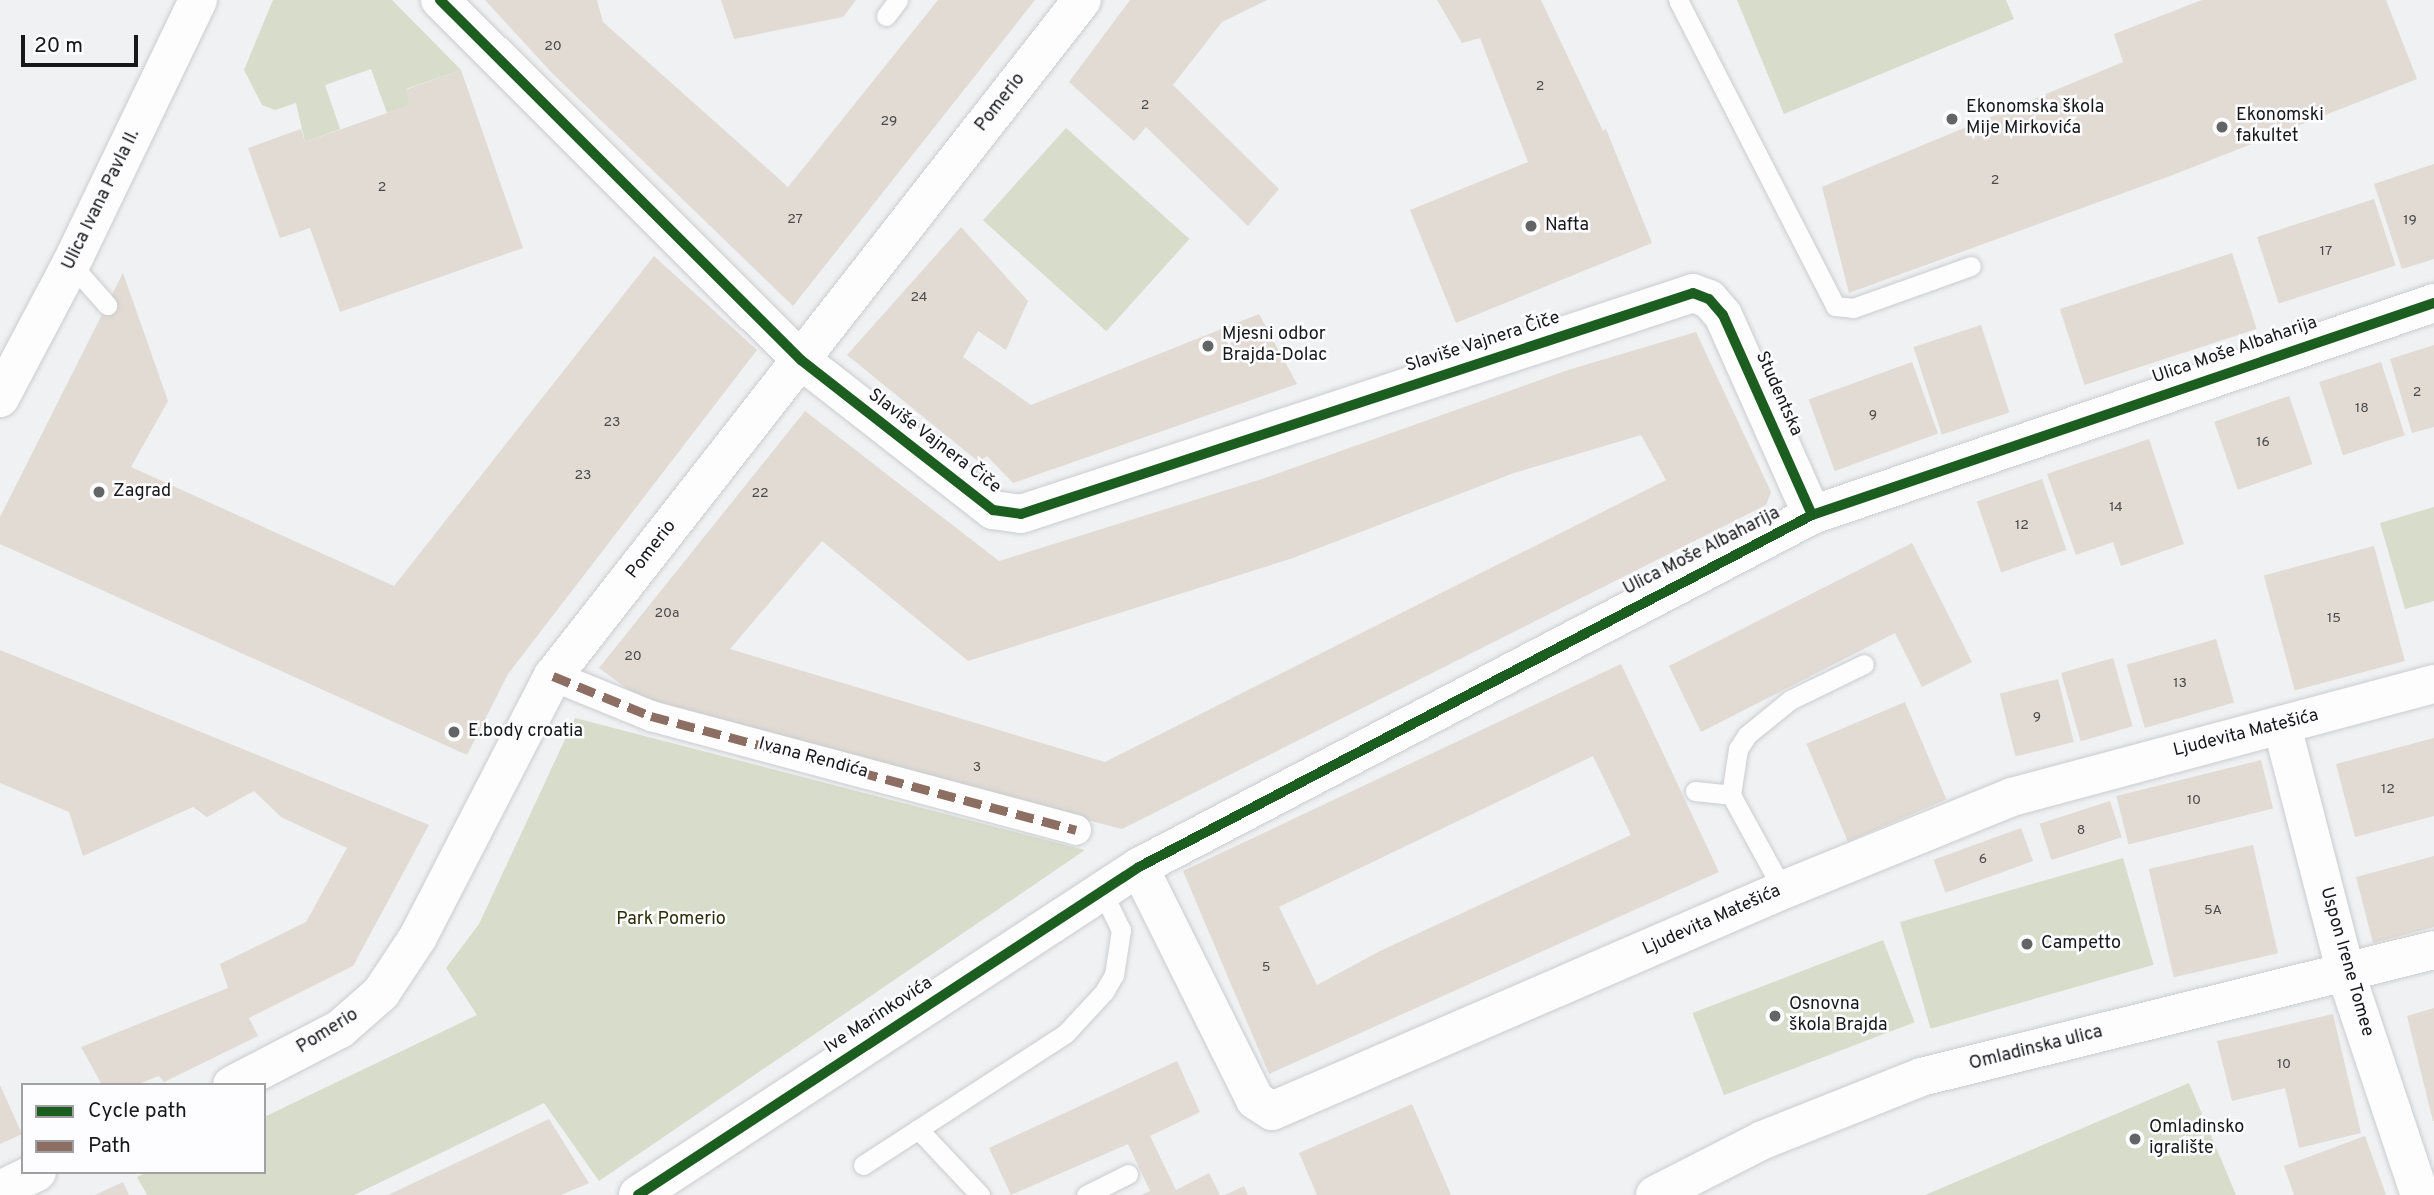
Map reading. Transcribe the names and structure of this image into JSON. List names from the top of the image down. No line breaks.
{"streets":{"street":["Pomerio","Ulica Ivana Pavla II.","Slaviše Vajnera Čiče","Ulica Moše Albaharija","Studentska","Ljudevita Matešića","Ivana Rendića","Uspon Irene Tomee","Ive Marinkovića","Omladinska ulica"]},"crossings":[["Pomerio","Slaviše Vajnera Čiče"],["Pomerio","Ivana Rendića"],["Slaviše Vajnera Čiče","Studentska"],["Ulica Moše Albaharija","Studentska"],["Ulica Moše Albaharija","Ljudevita Matešića"],["Ulica Moše Albaharija","Ive Marinkovića"],["Ljudevita Matešića","Uspon Irene Tomee"],["Ljudevita Matešića","Ive Marinkovića"],["Uspon Irene Tomee","Omladinska ulica"]],"parks":["Park Pomerio"],"places":["Ekonomska škola Mije Mirkovića","Ekonomski fakultet","Nafta","Mjesni odbor Brajda-Dolac","Zagrad","E.body croatia","Campetto","Osnovna škola Brajda","Omladinsko igralište"],"house_numbers":["20","2","2","29","2","2","27","19","17","24","2","18","9","23","16","23","22","14","12","20a","15","20","13","9","3","12","10","8","6","5A","5","10"],"legend":["Cycle path","Path"],"scale_bar":"20 m"}
